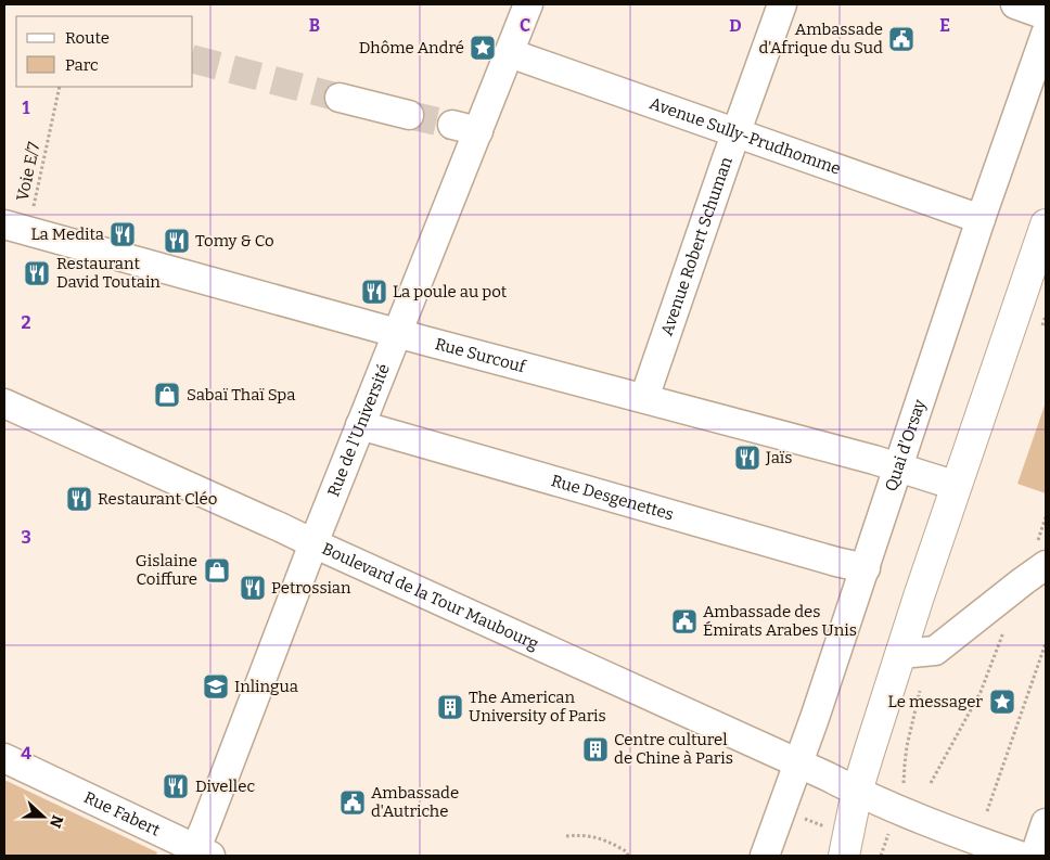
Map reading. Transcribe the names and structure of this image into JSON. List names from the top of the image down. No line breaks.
{"streets":{"street":["Avenue Sully-Prudhomme","Avenue Robert Schuman","Rue Surcouf","Rue de l'Université","Quai d'Orsay","Rue Desgenettes","Boulevard de la Tour Maubourg","Rue Fabert"],"path":["Voie E/7"]},"crossings":[["Avenue Sully-Prudhomme","Avenue Robert Schuman"],["Avenue Sully-Prudhomme","Rue de l'Université"],["Avenue Sully-Prudhomme","Quai d'Orsay"],["Voie E/7","Rue Surcouf"],["Avenue Robert Schuman","Rue Surcouf"],["Rue Surcouf","Rue de l'Université"],["Rue Surcouf","Quai d'Orsay"],["Rue de l'Université","Rue Desgenettes"],["Rue de l'Université","Boulevard de la Tour Maubourg"],["Rue de l'Université","Rue Fabert"],["Quai d'Orsay","Rue Desgenettes"],["Quai d'Orsay","Boulevard de la Tour Maubourg"]],"places":{"public building":["Ambassade d'Afrique du Sud","Ambassade des Émirats Arabes Unis","Ambassade d'Autriche"],"place":["Dhôme André","Le messager"],"restaurant":["La Medita","Tomy & Co","Restaurant David Toutain","La poule au pot","Jaïs","Restaurant Cléo","Petrossian","Divellec"],"shop":["Sabaï Thaï Spa","Gislaine Coiffure"],"school or university":["Inlingua"],"building":["The American University of Paris","Centre culturel de Chine à Paris"]},"legend":["Route","Parc"],"north":"right","grid":{"columns":["B","C","D","E"],"rows":["1","2","3","4"]}}
